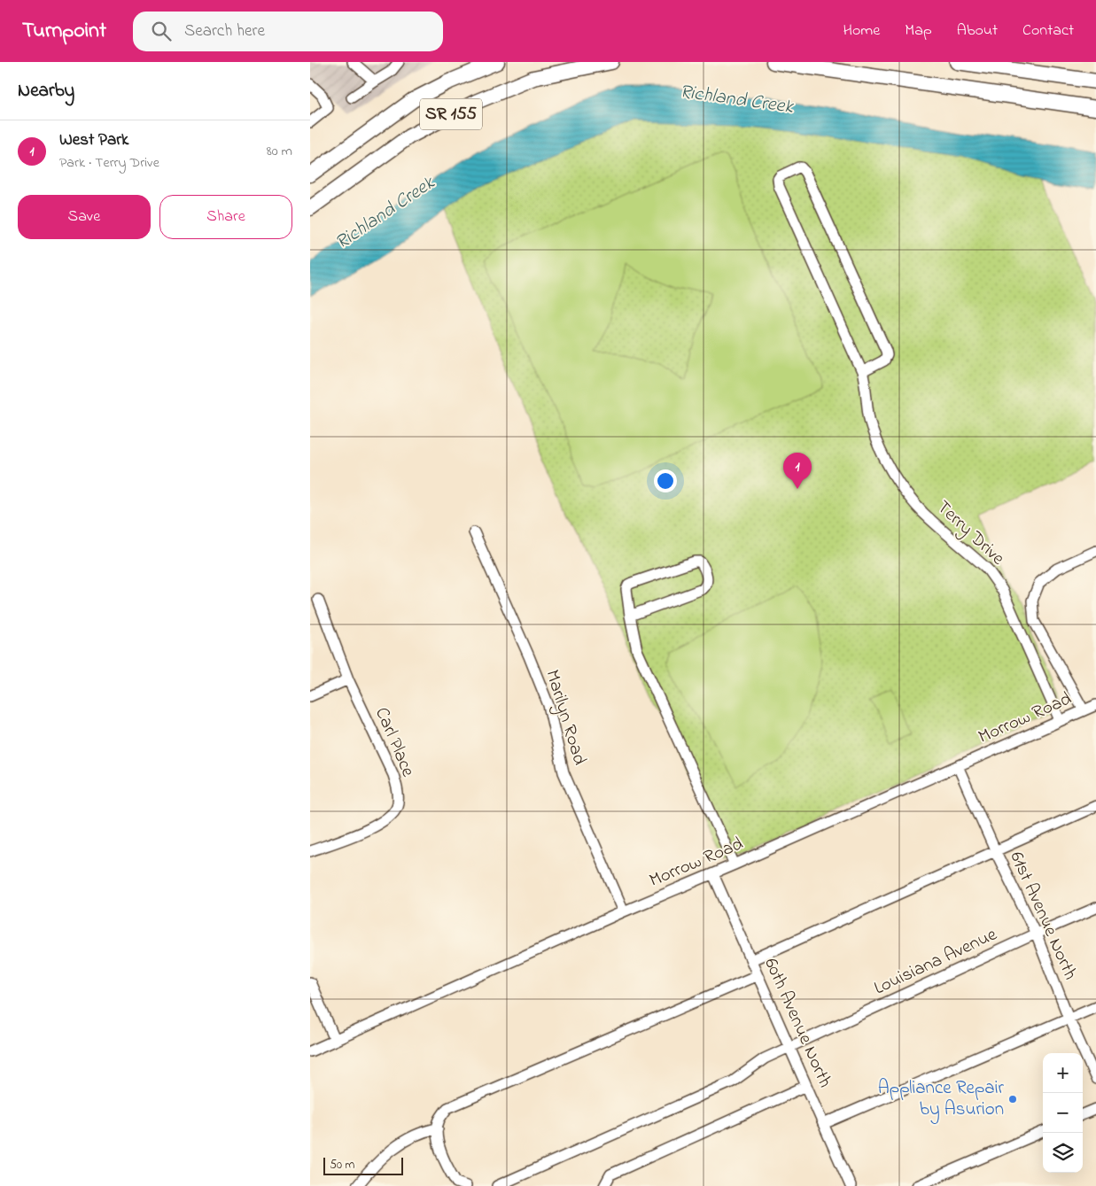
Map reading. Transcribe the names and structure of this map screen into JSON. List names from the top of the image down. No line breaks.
{"streets":{"highway":["SR 155"],"street":["Terry Drive","Marilyn Road","Morrow Road","Carl Place","61st Avenue North","Louisiana Avenue","60th Avenue North"]},"crossings":[["Terry Drive","Morrow Road"],["Marilyn Road","Morrow Road"],["Morrow Road","61st Avenue North"],["Morrow Road","60th Avenue North"],["61st Avenue North","Louisiana Avenue"],["Louisiana Avenue","60th Avenue North"]],"water":["Richland Creek"],"places":["Appliance Repair by Asurion"],"scale_bar":"50 m","page":{"header":"Turnpoint","search":"Search here","nav":["Home","Map","About","Contact"],"heading":"Nearby","list":[{"mark":"1","name":"West Park","note":"Park · Terry Drive","value":"80 m"}],"buttons":["Save","Share"],"pins":"1","map_buttons":["+","−"],"scale":"50 m"}}
